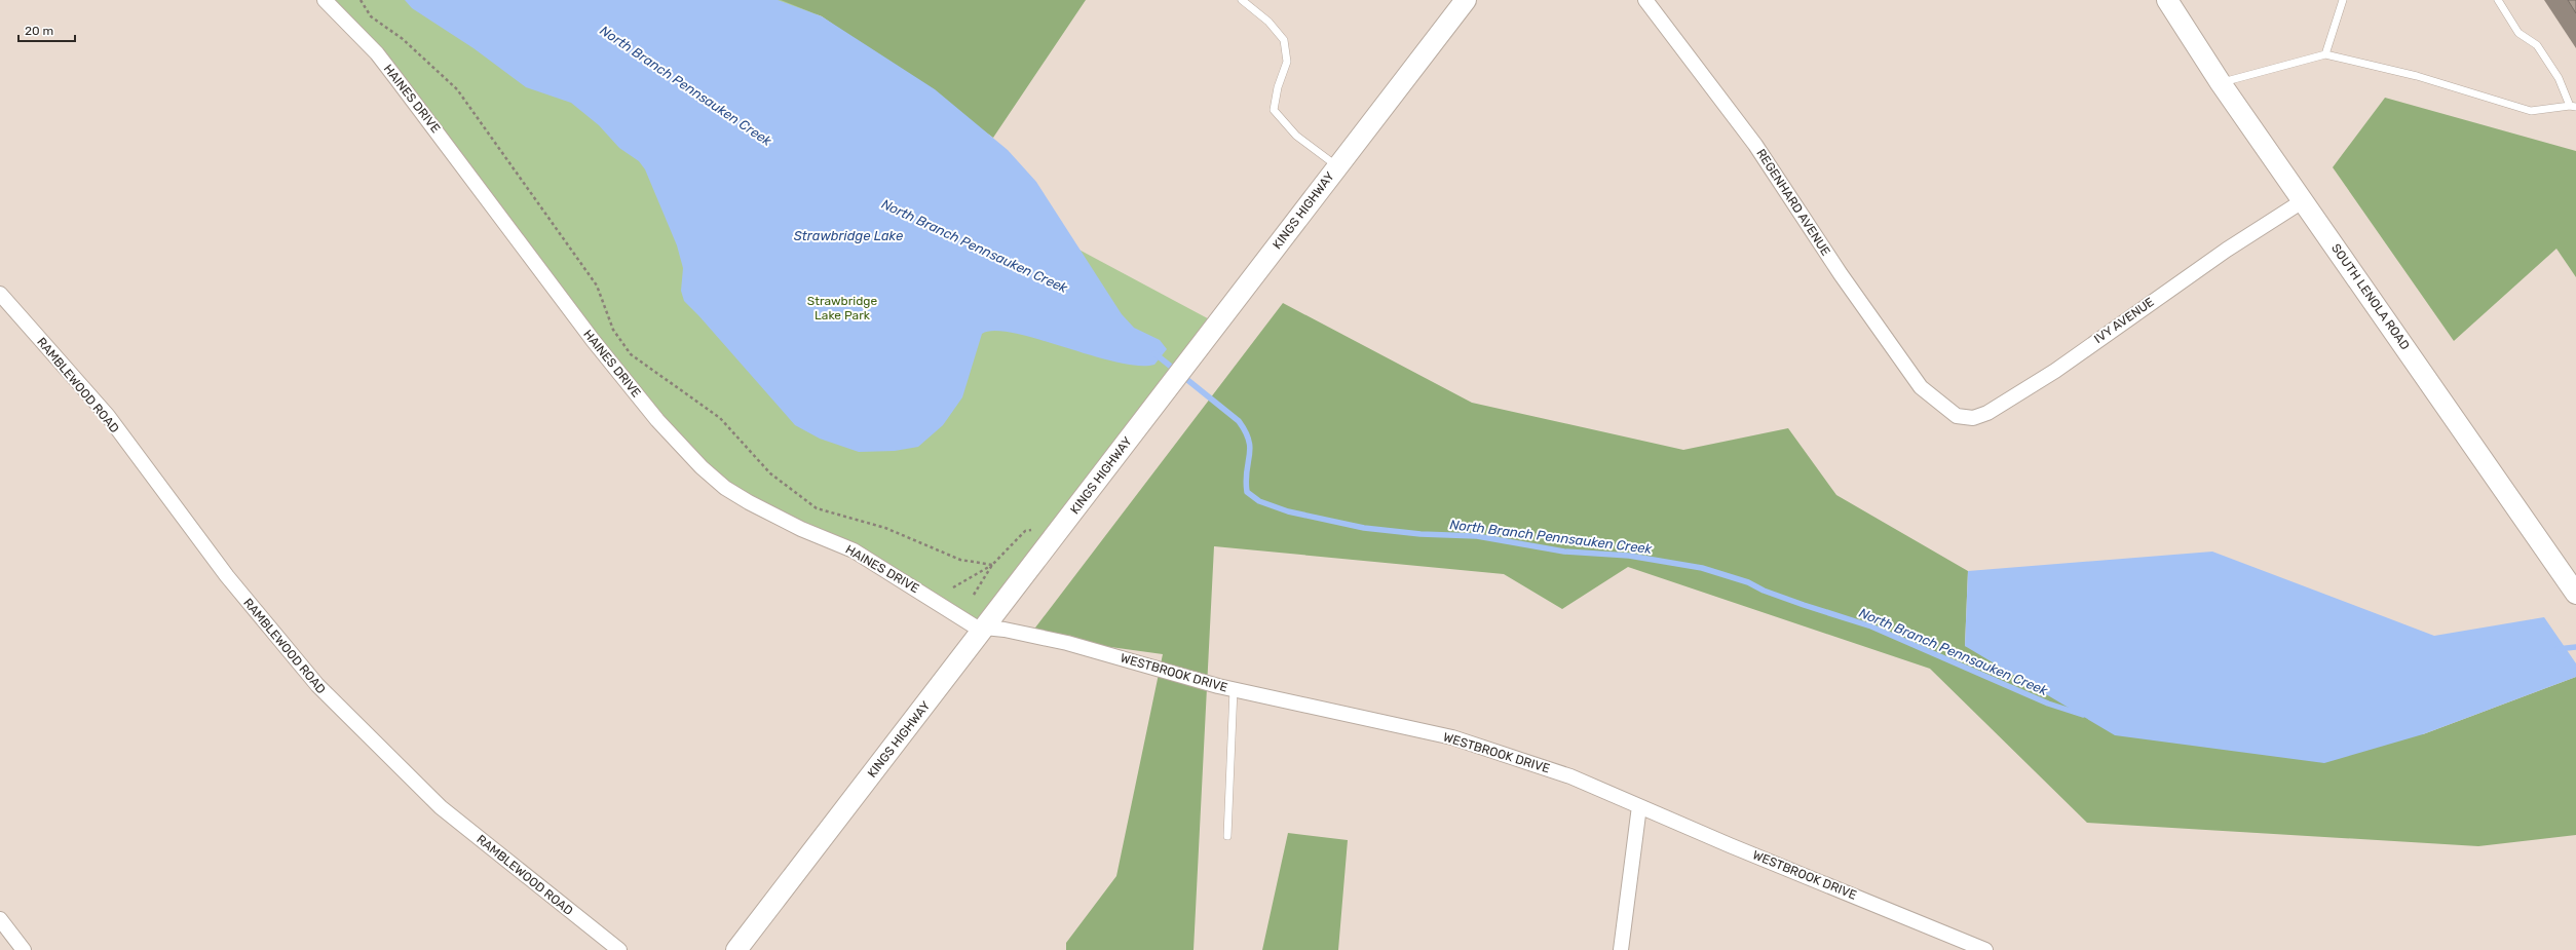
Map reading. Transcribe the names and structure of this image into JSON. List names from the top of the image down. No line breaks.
{"streets":{"main road":["KINGS HIGHWAY","SOUTH LENOLA ROAD"],"street":["HAINES DRIVE","REGENHARD AVENUE","IVY AVENUE","RAMBLEWOOD ROAD","WESTBROOK DRIVE"]},"crossings":[["HAINES DRIVE","KINGS HIGHWAY"],["HAINES DRIVE","WESTBROOK DRIVE"],["REGENHARD AVENUE","IVY AVENUE"],["KINGS HIGHWAY","WESTBROOK DRIVE"],["SOUTH LENOLA ROAD","IVY AVENUE"]],"water":["North Branch Pennsauken Creek","Strawbridge Lake"],"parks":["Strawbridge Lake Park"],"scale_bar":"20 m"}
